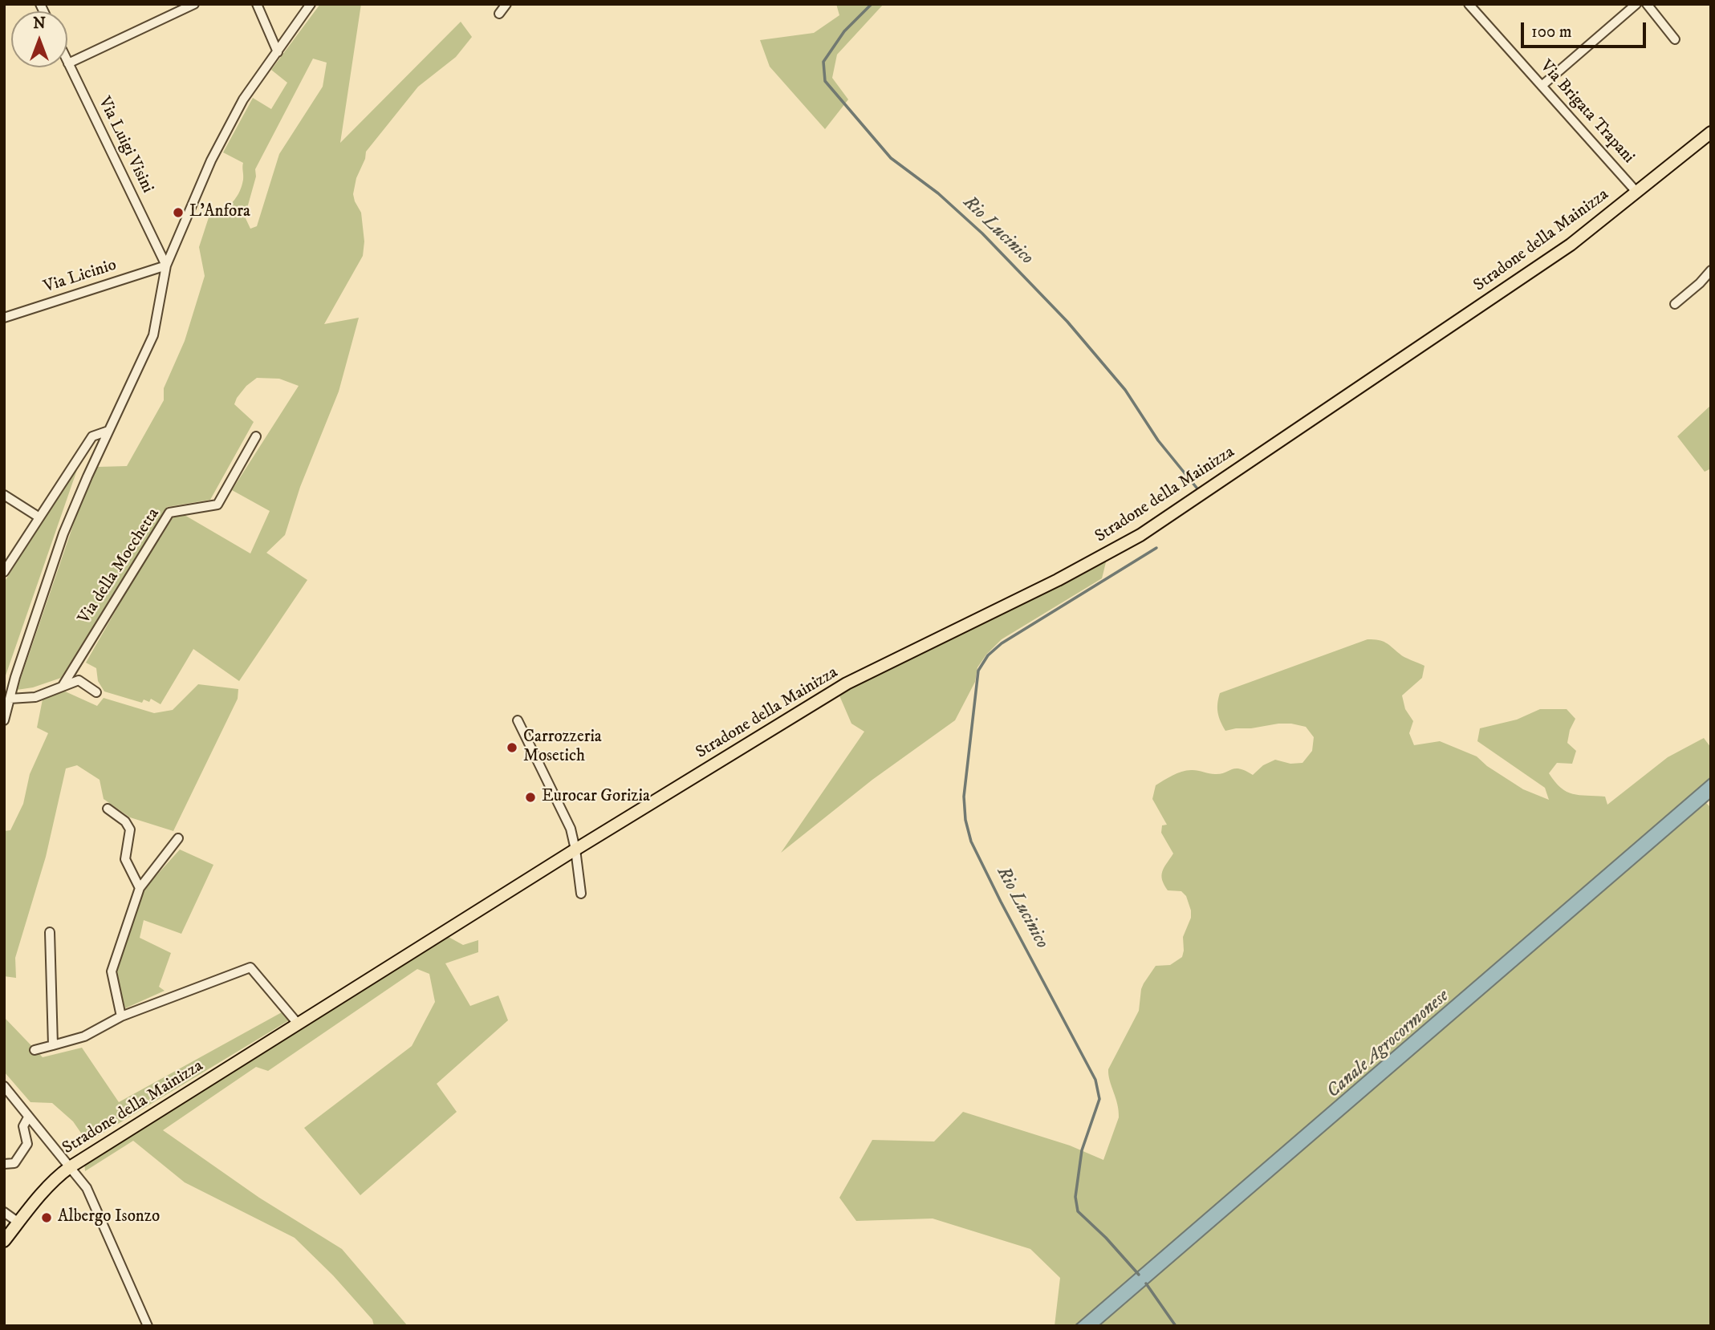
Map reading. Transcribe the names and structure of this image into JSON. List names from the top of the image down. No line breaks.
{"streets":{"main road":["Stradone della Mainizza"],"street":["Via Brigata Trapani","Via Luigi Visini","Via Licinio","Via della Mocchetta"]},"crossings":[["Via Brigata Trapani","Stradone della Mainizza"],["Via Luigi Visini","Via Licinio"]],"water":["Rio Lucinico","Canale Agrocormonese"],"places":["L'Anfora","Carrozzeria Mosetich","Eurocar Gorizia","Albergo Isonzo"],"scale_bar":"100 m","north":"top"}
